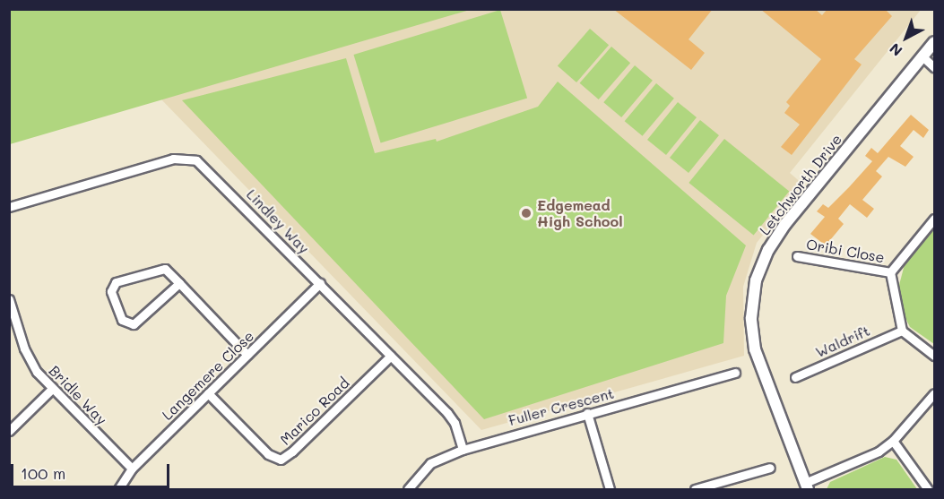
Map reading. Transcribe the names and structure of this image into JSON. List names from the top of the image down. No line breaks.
{"streets":{"street":["Letchworth Drive","Lindley Way","Oribi Close","Waldrift","Langemere Close","Bridle Way","Fuller Crescent","Marico Road"]},"crossings":[["Lindley Way","Langemere Close"],["Lindley Way","Fuller Crescent"],["Lindley Way","Marico Road"],["Langemere Close","Bridle Way"],["Langemere Close","Marico Road"]],"places":["Edgemead High School"],"scale_bar":"100 m","north":"bottom left"}
